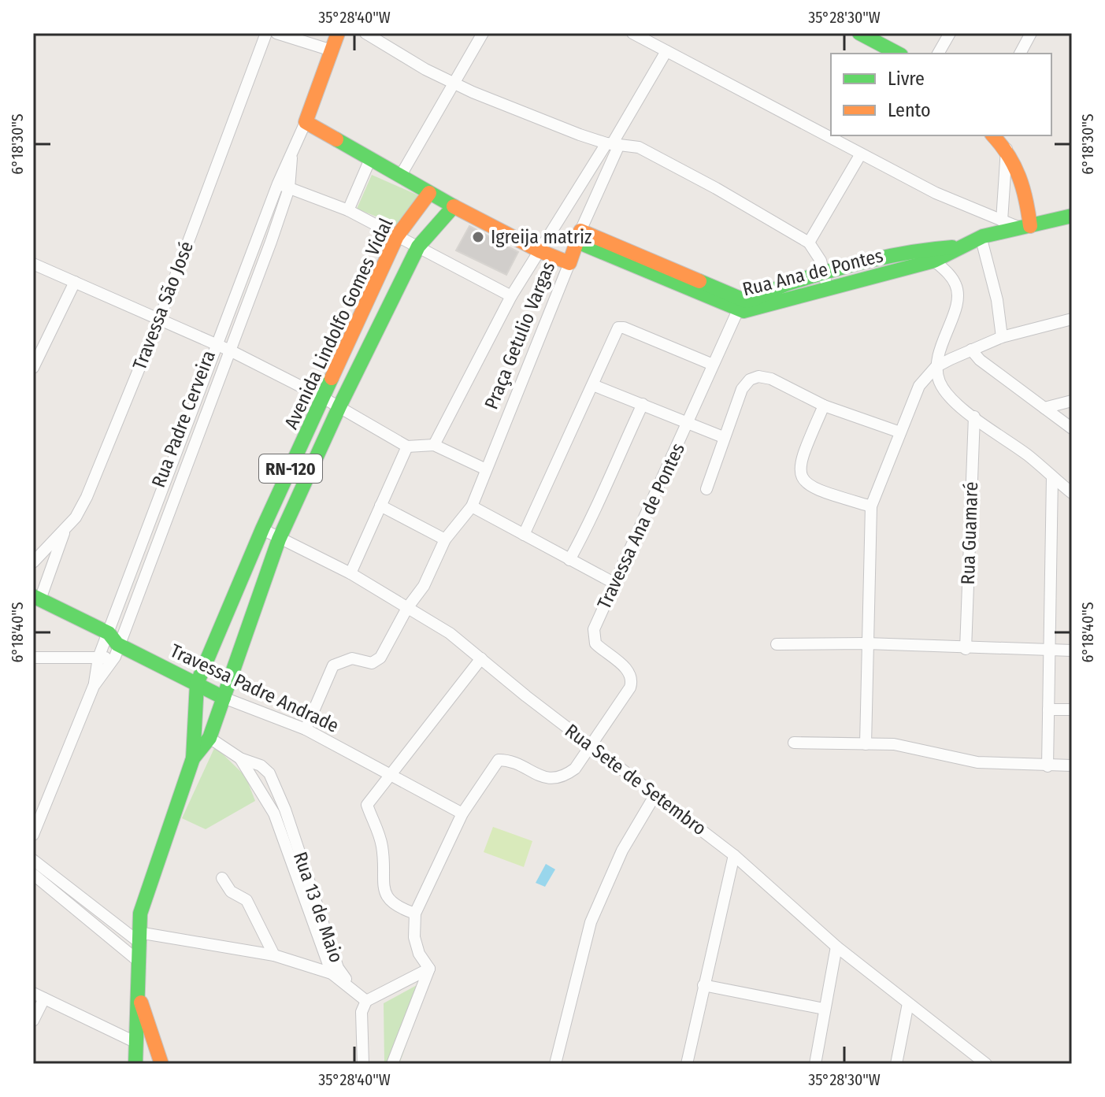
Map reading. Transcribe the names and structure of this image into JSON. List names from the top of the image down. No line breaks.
{"streets":{"main road":["Rua Ana de Pontes","Avenida Lindolfo Gomes Vidal","Praça Getulio Vargas","Rua Padre Cerveira","RN-120","Travessa Padre Andrade"],"street":["Travessa São José","Travessa Ana de Pontes","Rua Guamaré","Rua Sete de Setembro","Rua 13 de Maio"]},"crossings":[["Rua Ana de Pontes","Praça Getulio Vargas"],["Rua Ana de Pontes","Travessa Ana de Pontes"],["Avenida Lindolfo Gomes Vidal","Travessa Padre Andrade"],["Avenida Lindolfo Gomes Vidal","Rua Sete de Setembro"],["Avenida Lindolfo Gomes Vidal","Rua 13 de Maio"],["Praça Getulio Vargas","Travessa Padre Andrade"],["Praça Getulio Vargas","Rua Sete de Setembro"],["Rua Padre Cerveira","Travessa Padre Andrade"],["Travessa Ana de Pontes","Rua Sete de Setembro"]],"places":["Igreija matriz"],"legend":["Livre","Lento"],"coordinates":["35°28'40\"W","35°28'30\"W","6°18'30\"S","6°18'40\"S"]}
